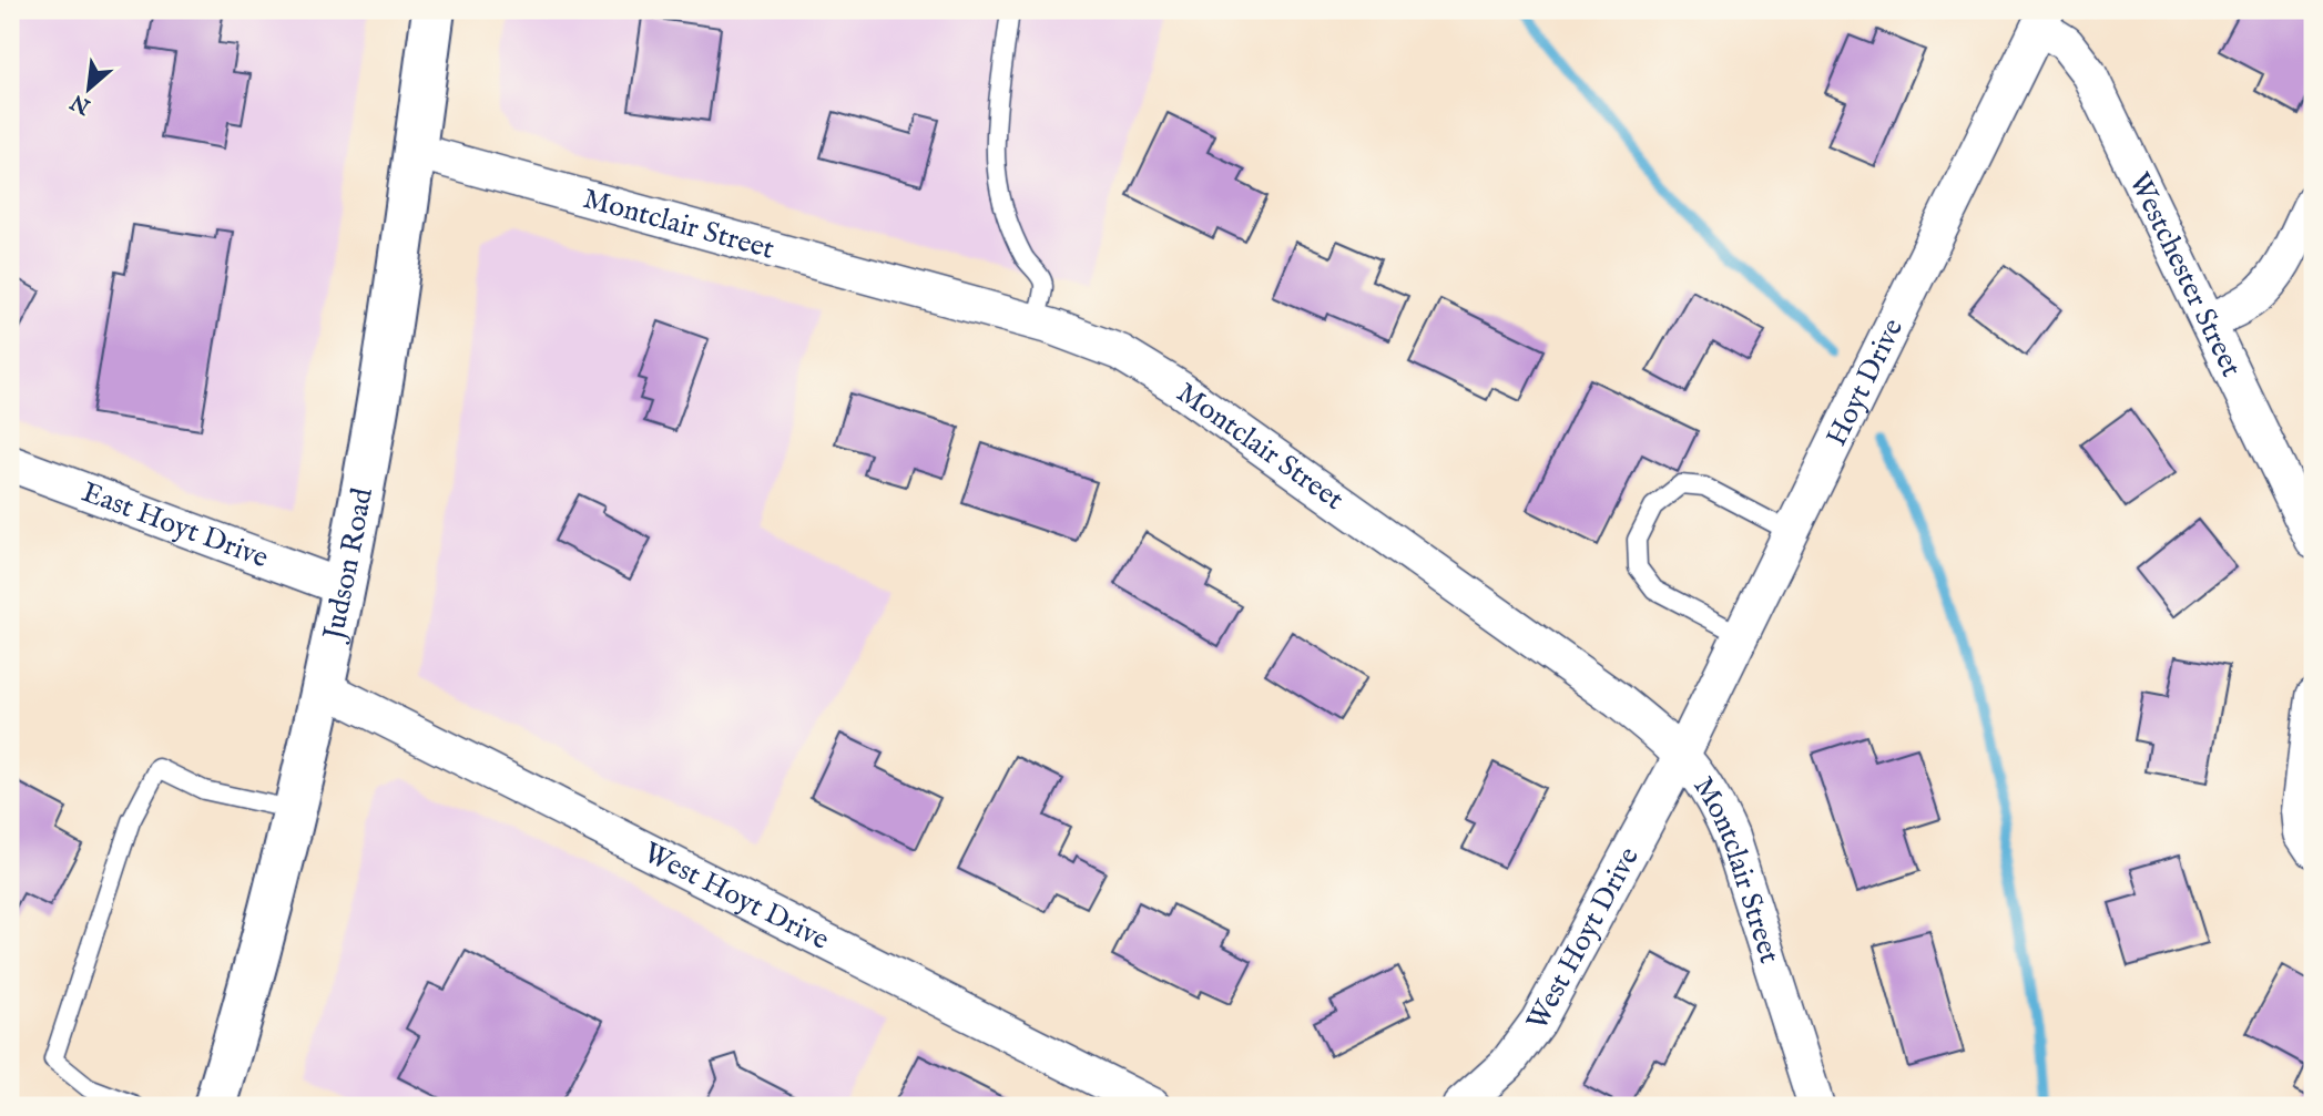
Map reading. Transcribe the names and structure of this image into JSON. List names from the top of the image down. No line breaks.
{"streets":{"main road":["Judson Road"],"street":["Montclair Street","Westchester Street","Hoyt Drive","East Hoyt Drive","West Hoyt Drive"]},"crossings":[["Montclair Street","Hoyt Drive"],["Montclair Street","Judson Road"],["Montclair Street","West Hoyt Drive"],["Westchester Street","Hoyt Drive"],["Hoyt Drive","West Hoyt Drive"],["East Hoyt Drive","Judson Road"],["Judson Road","West Hoyt Drive"]],"north":"bottom left"}
